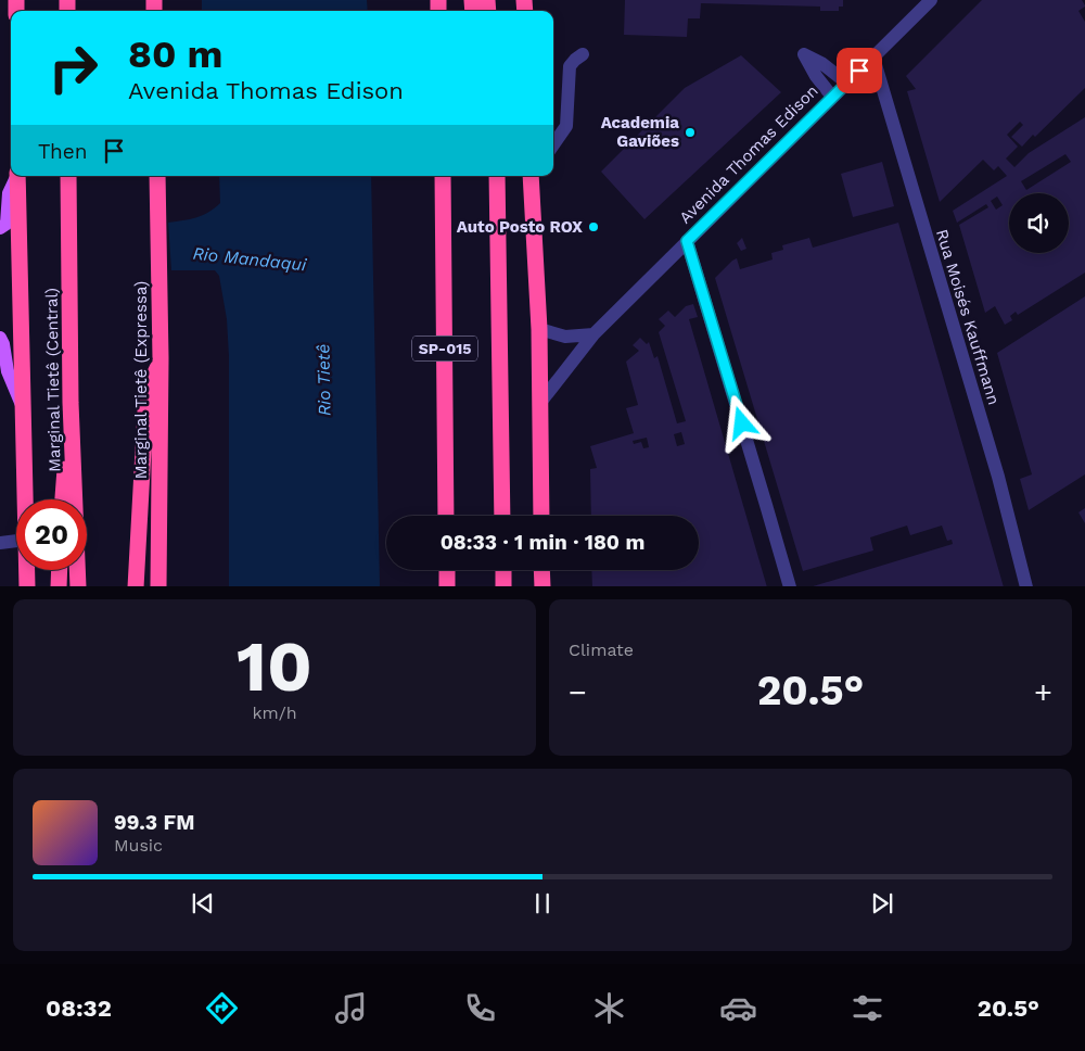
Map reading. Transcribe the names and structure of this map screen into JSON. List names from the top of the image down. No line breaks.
{"streets":{"highway":["SP-015","Marginal Tietê (Central)","Marginal Tietê (Expressa)"],"street":["Avenida Thomas Edison","Rua Moisés Kauffmann"]},"crossings":[["Avenida Thomas Edison","Rua Moisés Kauffmann"]],"water":["Rio Mandaqui","Rio Tietê"],"places":["Academia Gaviões","Auto Posto ROX"],"page":{"turn":["80 m","Avenida Thomas Edison"],"then":"Then","limit":"20","trip":"08:33 · 1 min · 180 m","tile":[["10","km/h"],"Climate"],"heat":["−","20.5°","+"],"song":["99.3 FM","Music"],"tabs":["08:32","20.5°"]}}
